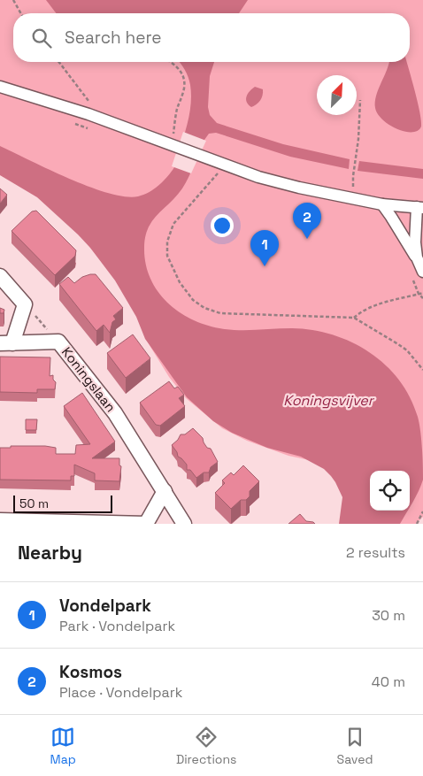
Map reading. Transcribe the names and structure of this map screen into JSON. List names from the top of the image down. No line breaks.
{"streets":{"street":["Koningslaan"]},"water":["Koningsvijver"],"scale_bar":"50 m","north":"top right","page":{"search":"Search here","pins":["2","1"],"scale":"50 m","heading":["Nearby","2 results"],"list":[{"mark":"1","name":"Vondelpark","note":"Park · Vondelpark","value":"30 m"},{"mark":"2","name":"Kosmos","note":"Place · Vondelpark","value":"40 m"}],"nav":["Map","Directions","Saved"]}}
